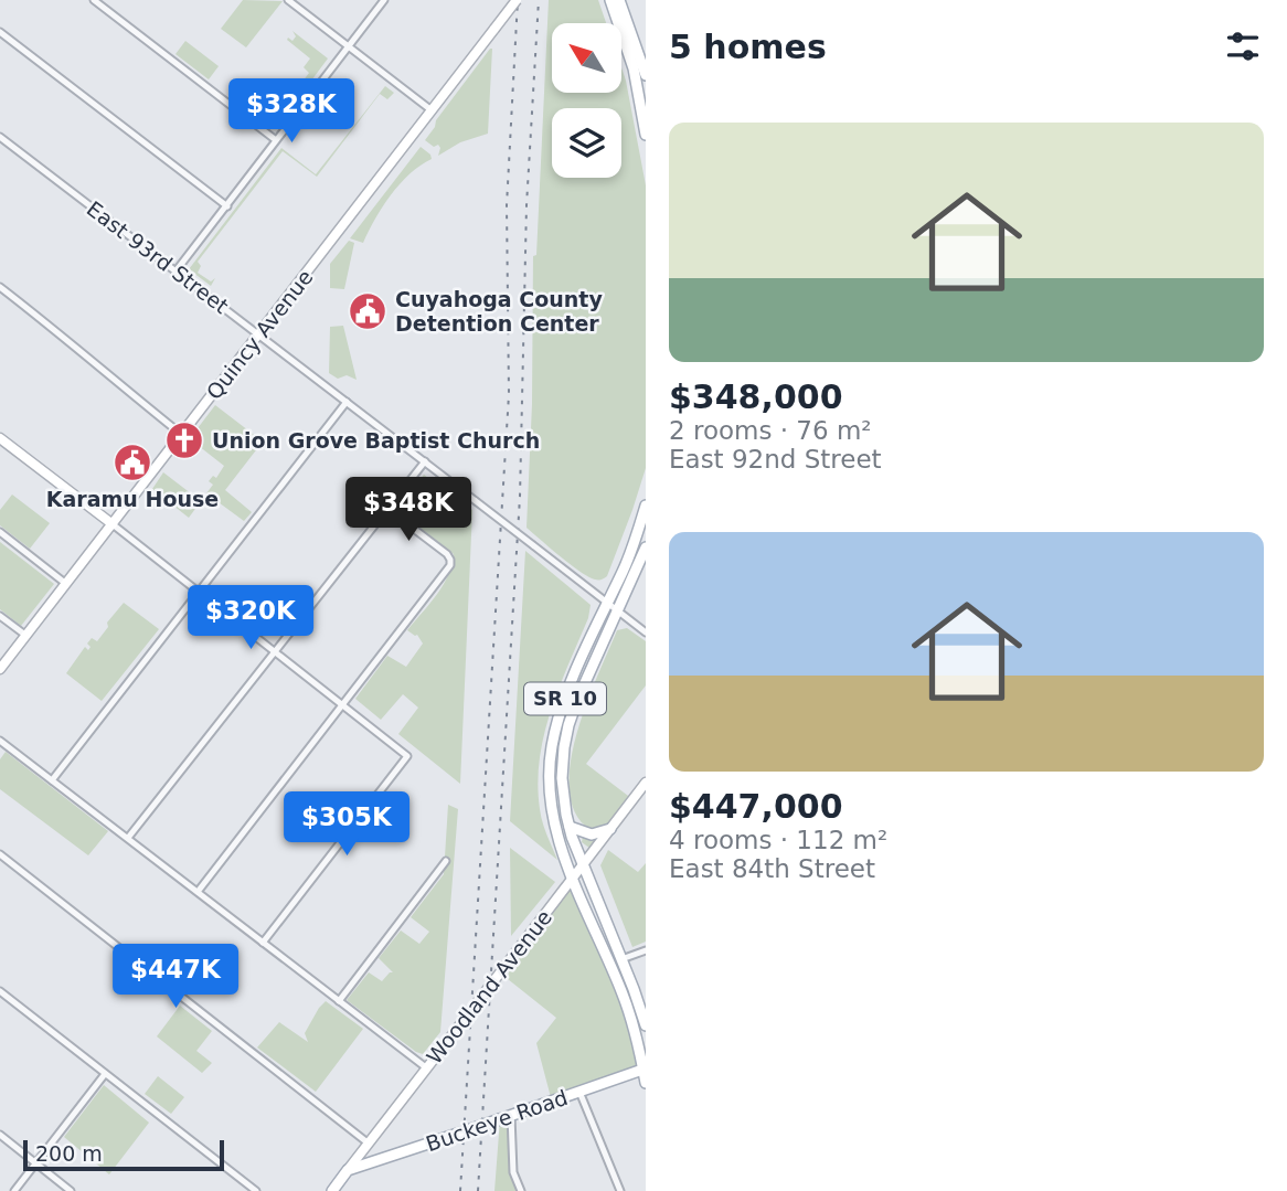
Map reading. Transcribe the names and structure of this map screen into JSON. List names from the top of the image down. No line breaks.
{"streets":{"main road":["SR 10","Woodland Avenue","Buckeye Road"],"street":["East 93rd Street","Quincy Avenue"]},"crossings":[["East 93rd Street","Quincy Avenue"],["East 93rd Street","SR 10"],["SR 10","Woodland Avenue"],["SR 10","Buckeye Road"],["Woodland Avenue","Buckeye Road"]],"places":{"public building":["Cuyahoga County Detention Center","Karamu House"],"church":["Union Grove Baptist Church"]},"scale_bar":"200 m","north":"top left","page":{"heading":"5 homes","price":["$328K","$348K","$320K","$305K","$447K"],"list":[{"name":"$348,000","note":"2 rooms · 76 m² · East 92nd Street"},{"name":"$447,000","note":"4 rooms · 112 m² · East 84th Street"}],"scale":"200 m"}}
